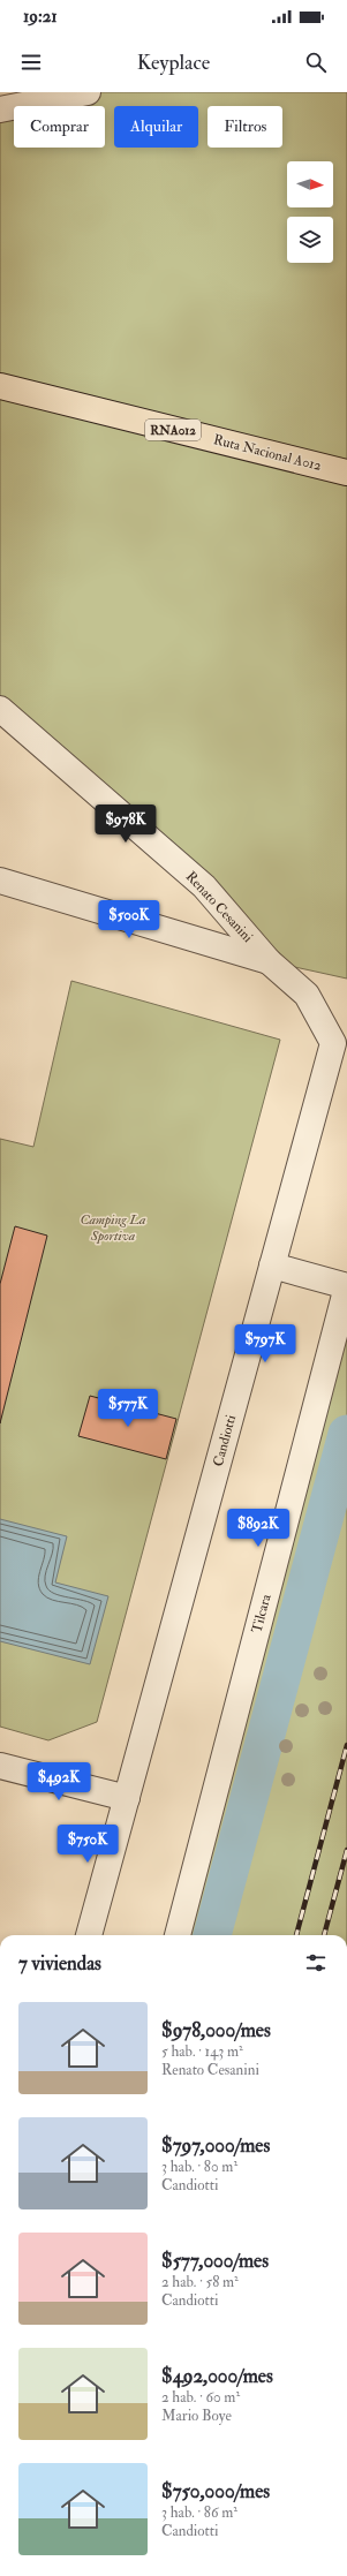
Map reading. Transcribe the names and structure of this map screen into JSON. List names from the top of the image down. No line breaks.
{"streets":{"highway":["RNA012","Ruta Nacional A012"],"street":["Renato Cesanini","Candiotti","Tilcara"]},"crossings":[["Renato Cesanini","Candiotti"]],"parks":["Camping La Sportiva"],"north":"right","page":{"status":"19:21","header":"Keyplace","chip":["Comprar","Alquilar","Filtros"],"price":["$978K","$500K","$797K","$577K","$892K","$492K","$750K"],"heading":"7 viviendas","list":[{"name":"$978,000/mes","note":"5 hab. · 143 m² · Renato Cesanini"},{"name":"$797,000/mes","note":"3 hab. · 80 m² · Candiotti"},{"name":"$577,000/mes","note":"2 hab. · 58 m² · Candiotti"},{"name":"$492,000/mes","note":"2 hab. · 60 m² · Mario Boye"},{"name":"$750,000/mes","note":"3 hab. · 86 m² · Candiotti"}]}}
